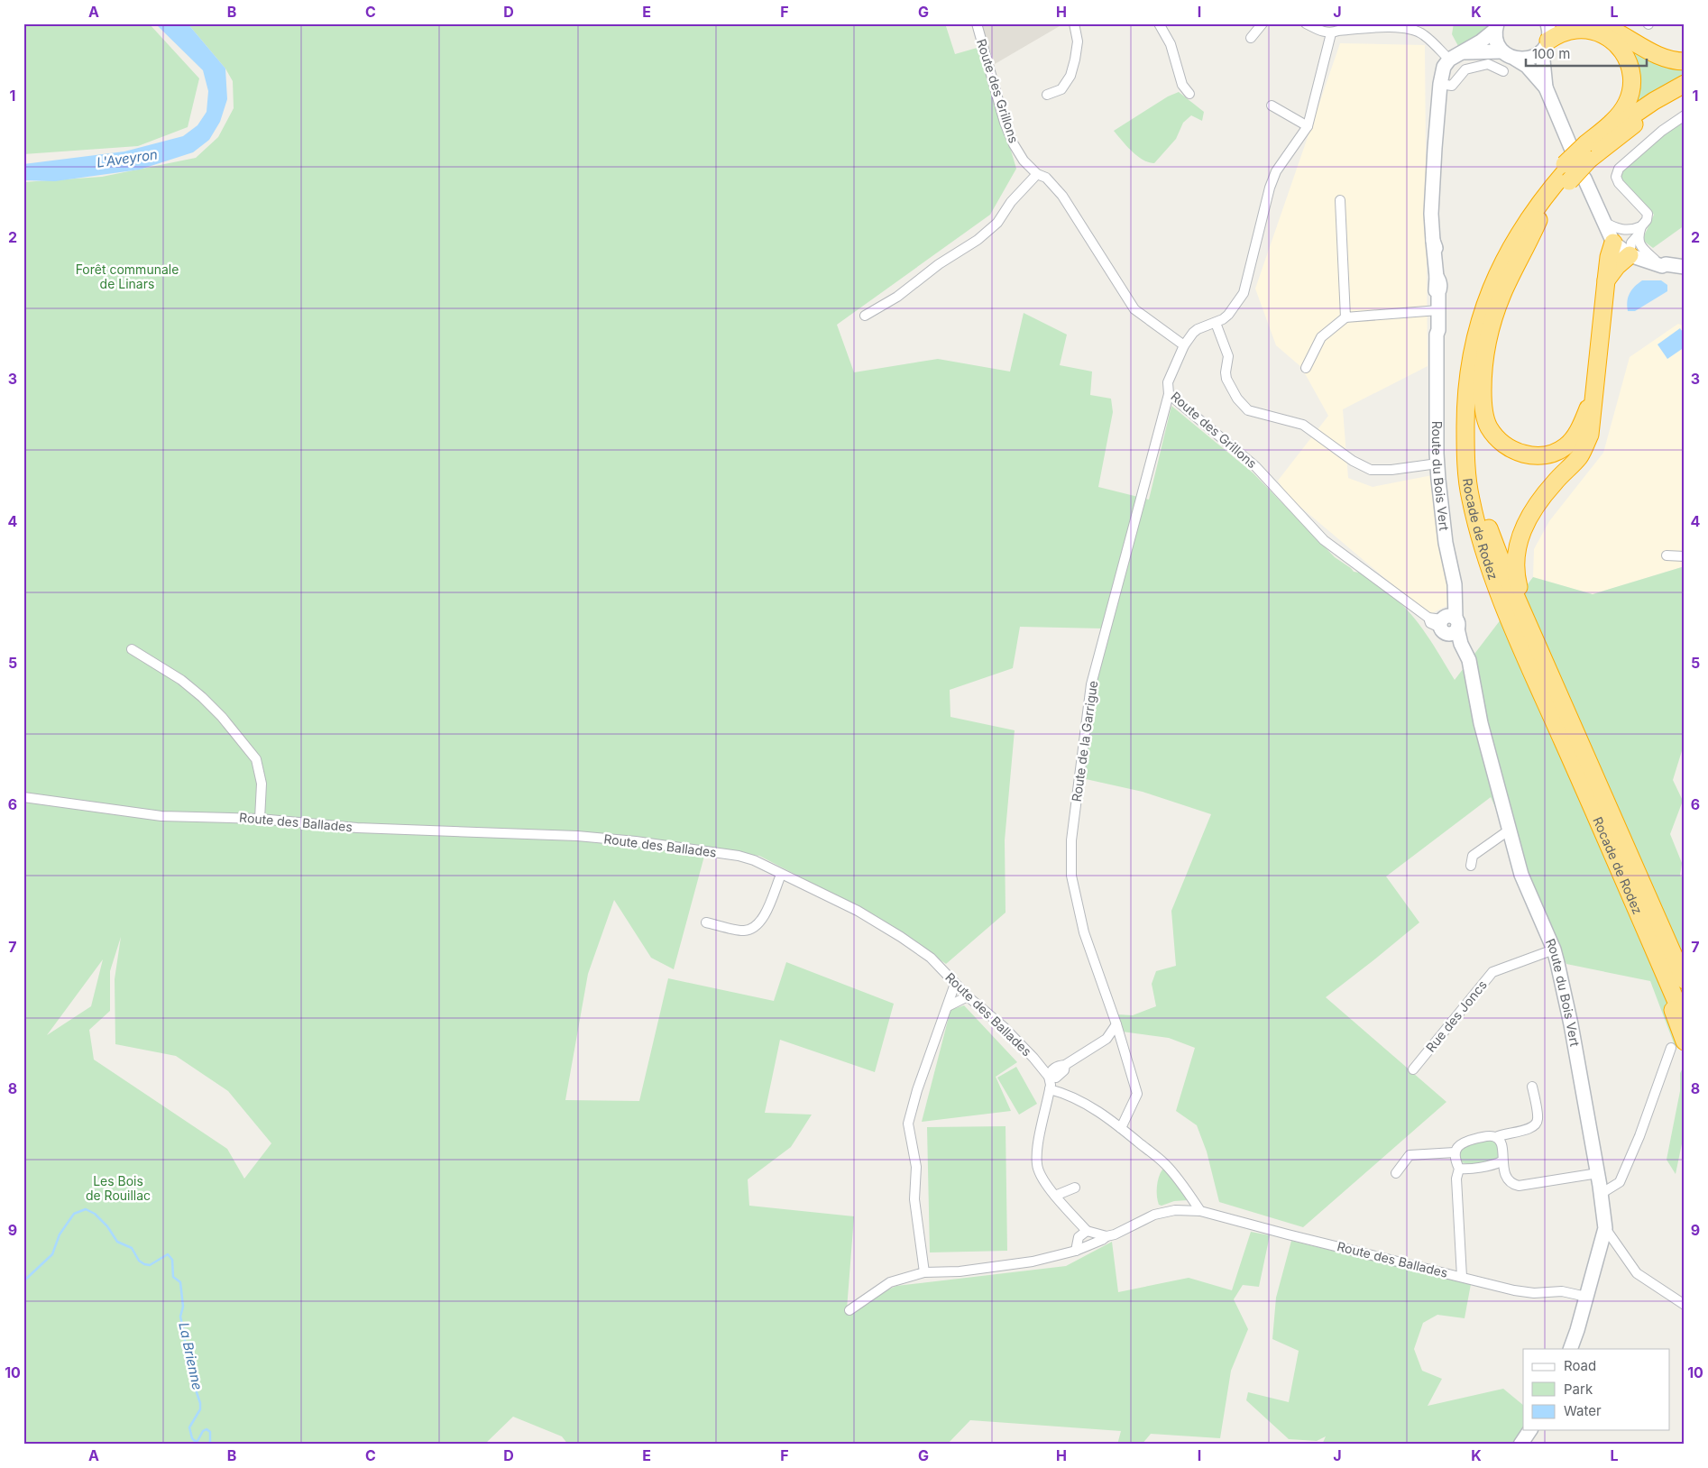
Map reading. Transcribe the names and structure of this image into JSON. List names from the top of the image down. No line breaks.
{"streets":{"highway":["Rocade de Rodez"],"street":["Route des Grillons","Route du Bois Vert","Route de la Garrigue","Route des Ballades","Rue des Joncs"]},"crossings":[["Route des Grillons","Route du Bois Vert"],["Route des Grillons","Route de la Garrigue"],["Route du Bois Vert","Route des Ballades"],["Route du Bois Vert","Rue des Joncs"]],"water":["L'Aveyron","La Brienne"],"parks":["Forêt communale de Linars","Les Bois de Rouillac"],"legend":["Road","Park","Water"],"scale_bar":"100 m","grid":{"columns":["A","B","C","D","E","F","G","H","I","J","K","L"],"rows":["1","2","3","4","5","6","7","8","9","10"]}}
